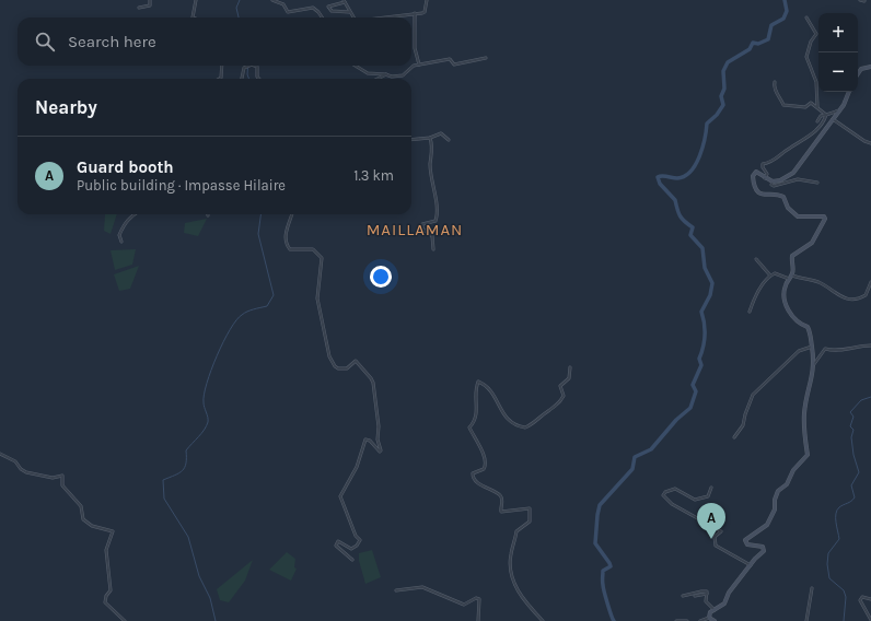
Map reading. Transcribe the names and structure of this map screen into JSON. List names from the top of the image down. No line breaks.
{"districts":["MAILLAMAN"],"page":{"map_buttons":["+","−"],"search":"Search here","heading":"Nearby","list":[{"mark":"A","name":"Guard booth","note":"Public building · Impasse Hilaire","value":"1.3 km"}],"pins":"A"}}
